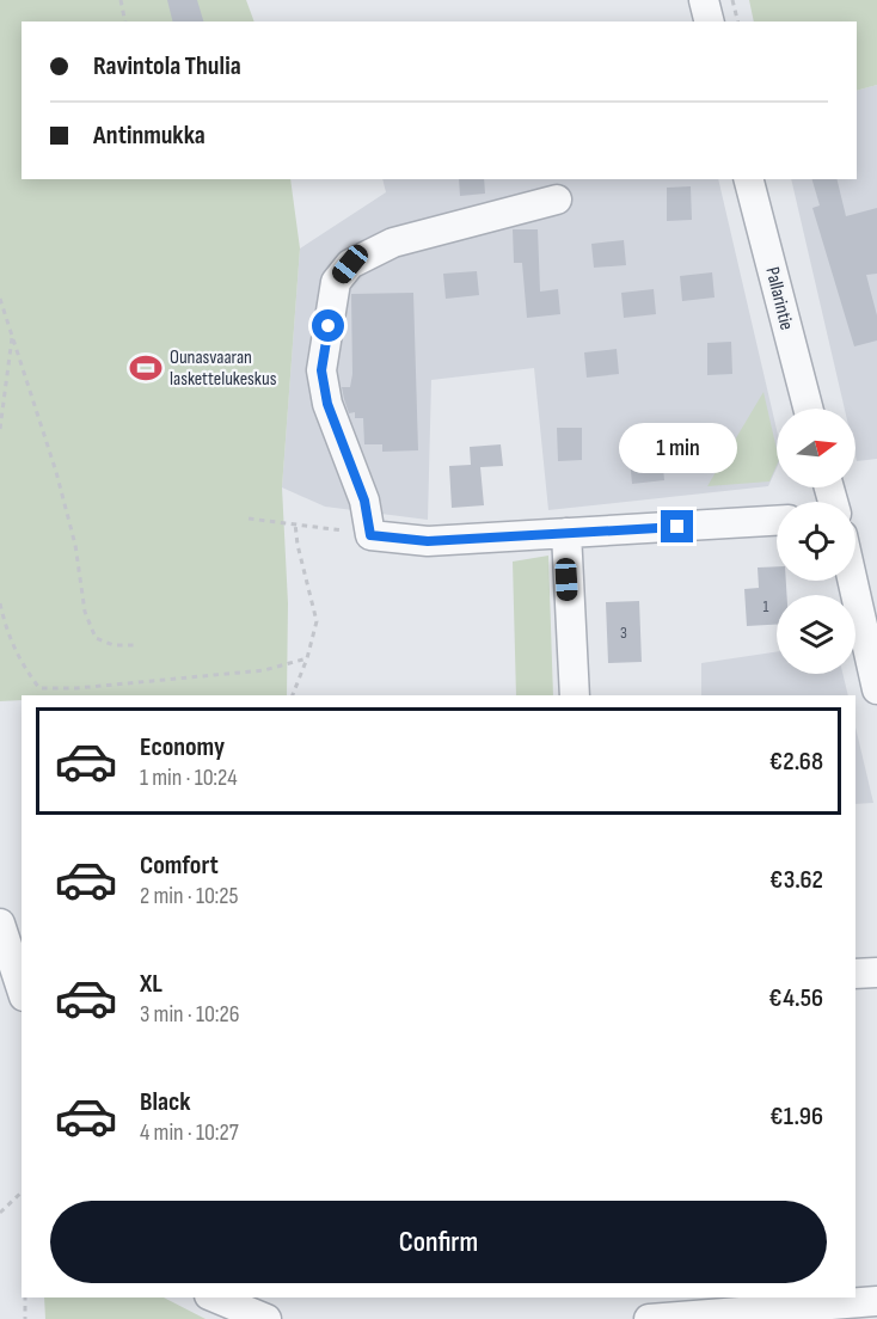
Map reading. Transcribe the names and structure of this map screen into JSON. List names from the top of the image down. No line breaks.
{"streets":{"street":["Pallarintie"]},"places":{"sports":["Ounasvaaran laskettelukeskus"]},"house_numbers":["1","3"],"north":"right","page":{"banner":["Ravintola Thulia","Antinmukka"],"bubble":"1 min","list":[{"name":"Economy","note":"1 min · 10:24","value":"€2.68"},{"name":"Comfort","note":"2 min · 10:25","value":"€3.62"},{"name":"XL","note":"3 min · 10:26","value":"€4.56"},{"name":"Black","note":"4 min · 10:27","value":"€1.96"}],"buttons":"Confirm"}}
